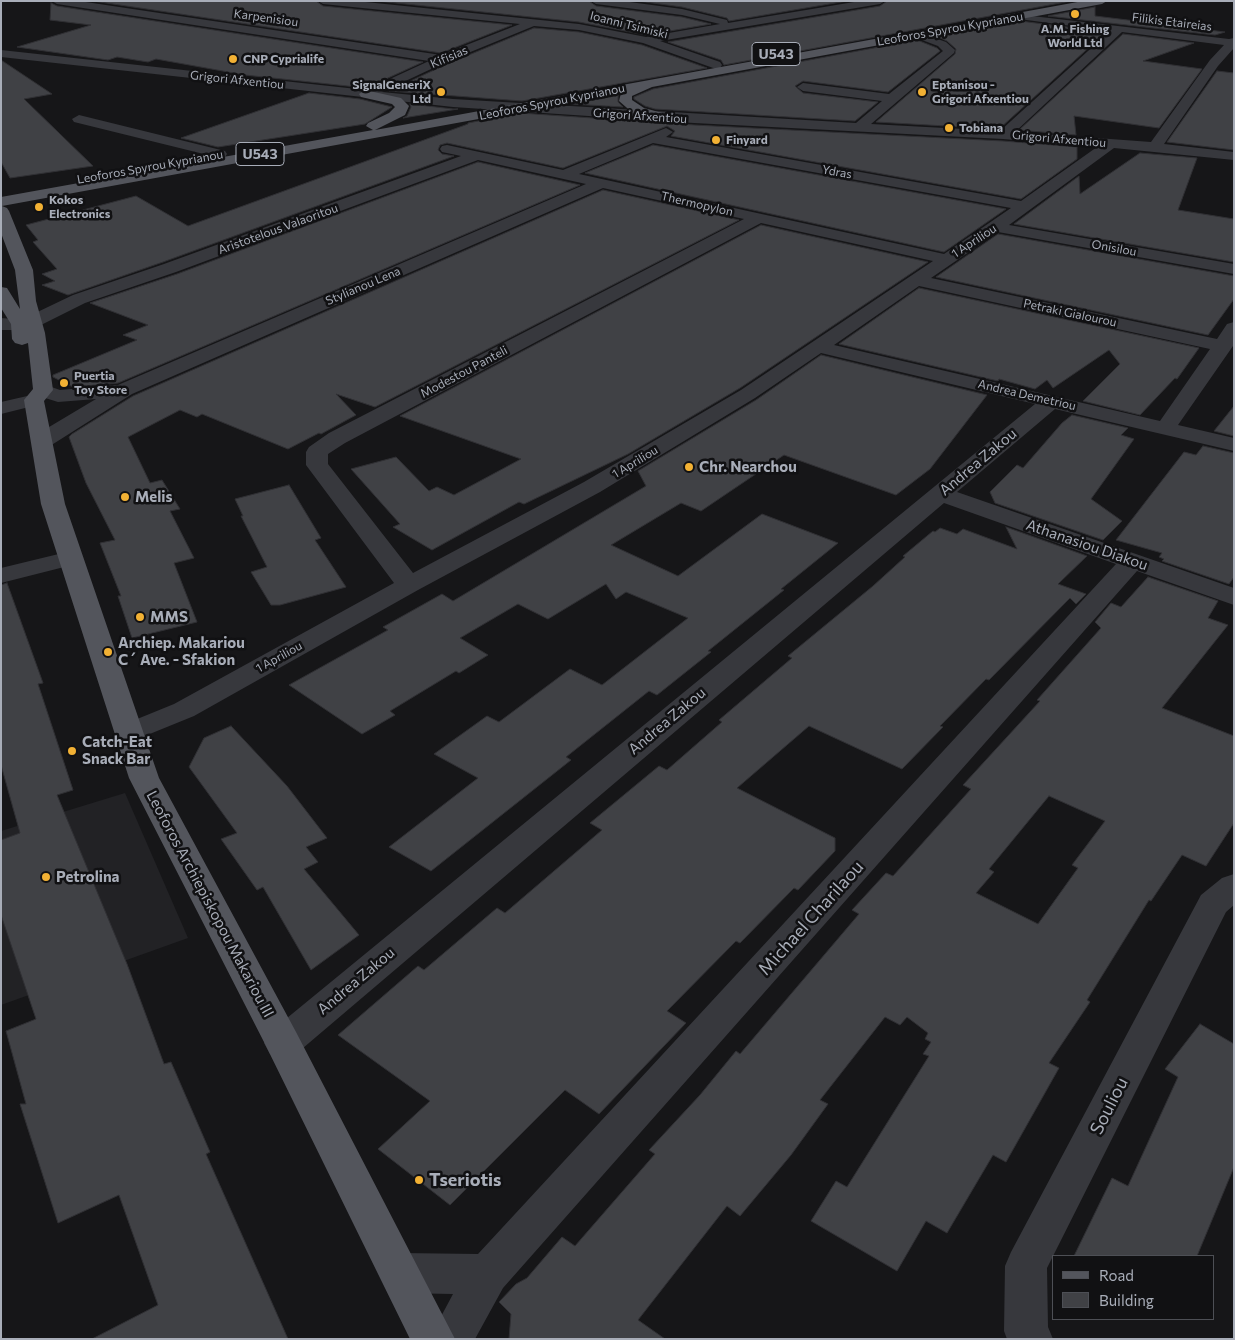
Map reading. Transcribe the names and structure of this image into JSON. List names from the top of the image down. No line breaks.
{"streets":{"main road":["Leoforos Spyrou Kyprianou","U543","Leoforos Archiepiskopou Makariou III"],"street":["Karpenisiou","Filikis Etaireias","Ioanni Tsimiski","Kifisias","Grigori Afxentiou","Ydras","Thermopylon","Aristotelous Valaoritou","1 Apriliou","Onisilou","Stylianou Lena","Petraki Gialourou","Modestou Panteli","Andrea Demetriou","Andrea Zakou","Athanasiou Diakou","Michael Charilaou","Souliou"]},"crossings":[["Karpenisiou","Kifisias"],["Filikis Etaireias","Leoforos Spyrou Kyprianou"],["Ioanni Tsimiski","Leoforos Spyrou Kyprianou"],["Ioanni Tsimiski","Kifisias"],["Leoforos Spyrou Kyprianou","Grigori Afxentiou"],["Kifisias","Grigori Afxentiou"],["Grigori Afxentiou","1 Apriliou"],["Ydras","1 Apriliou"],["Thermopylon","Aristotelous Valaoritou"],["Thermopylon","1 Apriliou"],["Thermopylon","Stylianou Lena"],["Thermopylon","Modestou Panteli"],["Aristotelous Valaoritou","Leoforos Archiepiskopou Makariou III"],["1 Apriliou","Onisilou"],["1 Apriliou","Petraki Gialourou"],["1 Apriliou","Modestou Panteli"],["1 Apriliou","Andrea Demetriou"],["1 Apriliou","Leoforos Archiepiskopou Makariou III"],["Stylianou Lena","Leoforos Archiepiskopou Makariou III"],["Andrea Demetriou","Andrea Zakou"],["Andrea Zakou","Athanasiou Diakou"],["Andrea Zakou","Leoforos Archiepiskopou Makariou III"],["Athanasiou Diakou","Michael Charilaou"]],"places":["A.M. Fishing World Ltd","CNP Cyprialife","SignalGeneriX Ltd","Eptanisou - Grigori Afxentiou","Tobiana","Finyard","Kokos Electronics","Puertia Toy Store","Chr. Nearchou","Melis","MMS","Archiep. Makariou C´ Ave. - Sfakion","Catch-Eat Snack Bar","Petrolina","Tseriotis"],"legend":["Road","Building"]}
